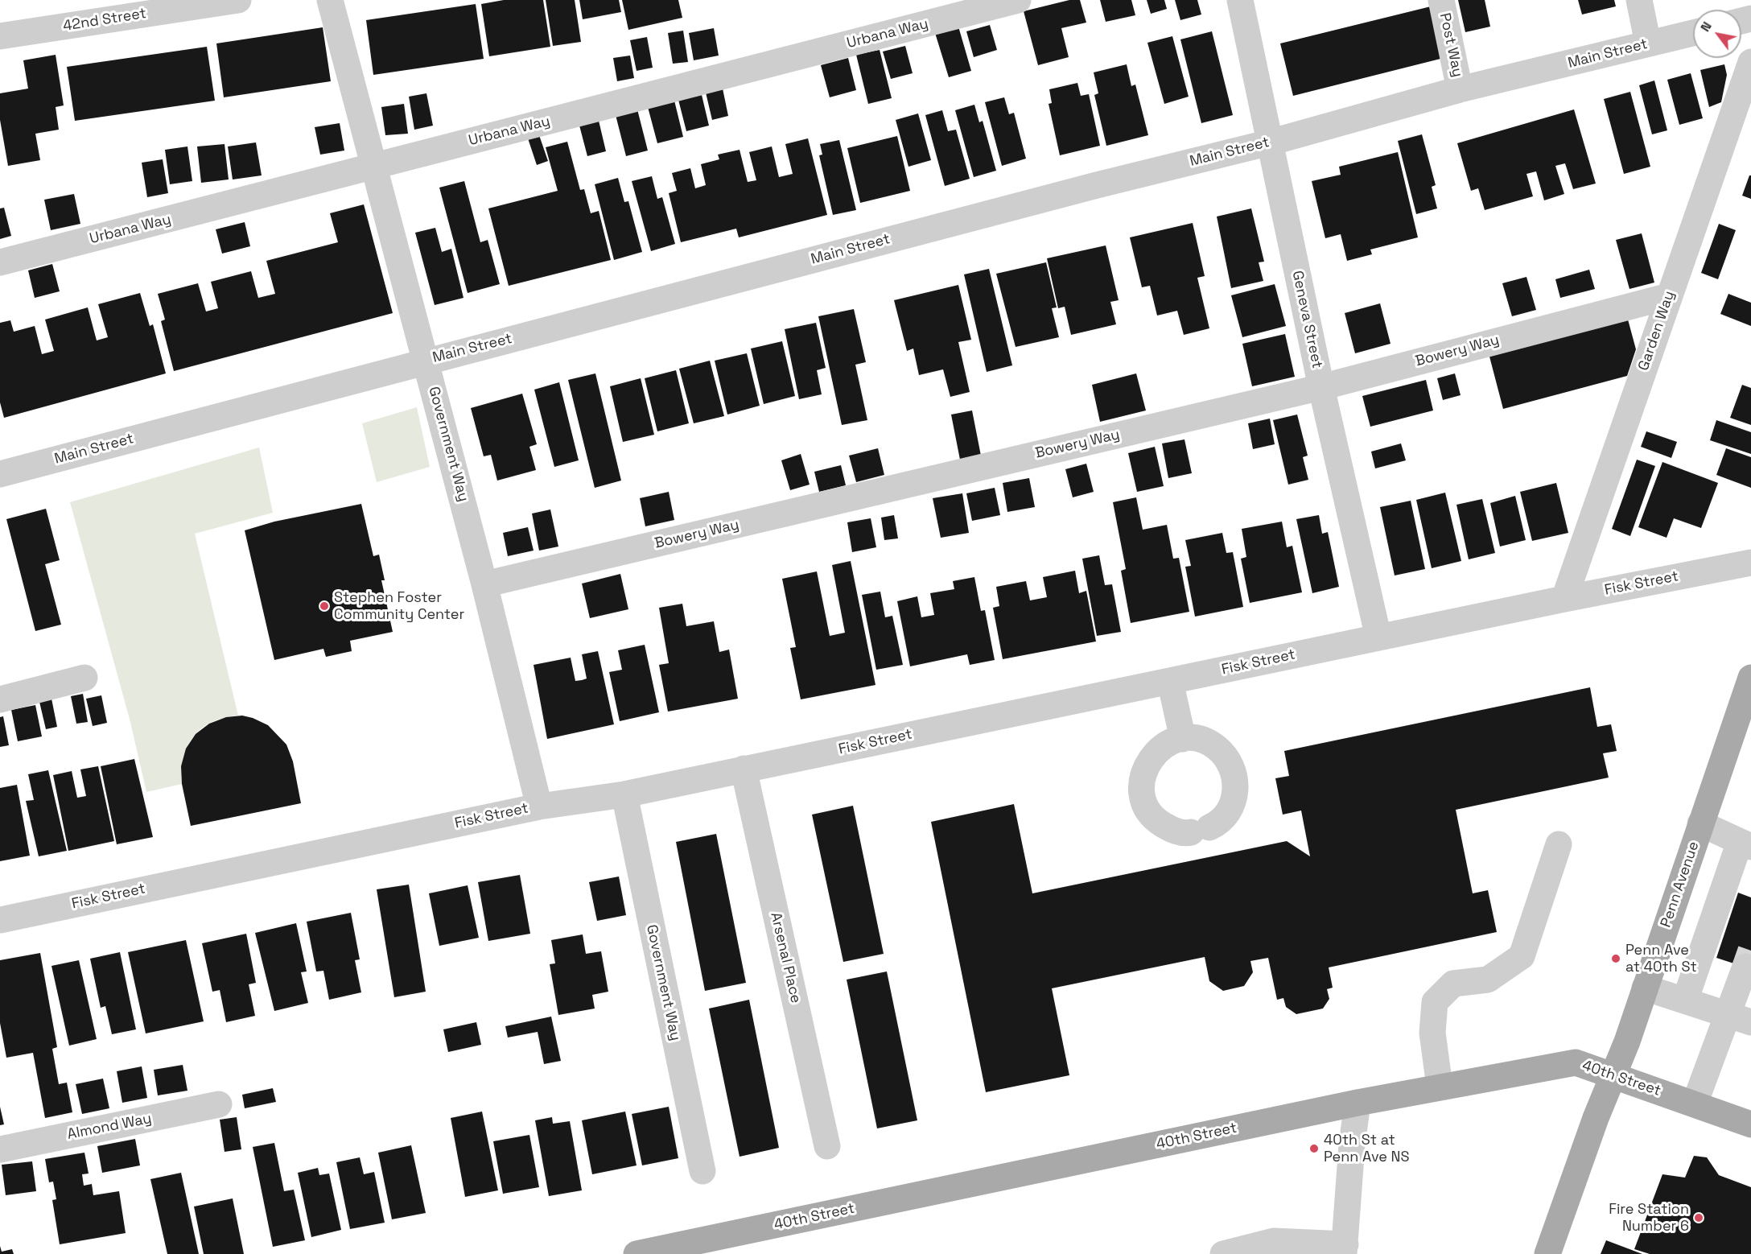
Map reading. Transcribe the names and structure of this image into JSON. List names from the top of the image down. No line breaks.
{"streets":{"main road":["Penn Avenue","40th Street"],"street":["42nd Street","Urbana Way","Post Way","Main Street","Geneva Street","Garden Way","Bowery Way","Government Way","Fisk Street","Arsenal Place","Almond Way"]},"crossings":[["Urbana Way","Government Way"],["Post Way","Main Street"],["Main Street","Geneva Street"],["Main Street","Government Way"],["Geneva Street","Bowery Way"],["Geneva Street","Fisk Street"],["Garden Way","Bowery Way"],["Garden Way","Fisk Street"],["Bowery Way","Government Way"],["Government Way","Fisk Street"],["Fisk Street","Arsenal Place"],["Penn Avenue","40th Street"]],"places":["Stephen Foster Community Center","Penn Ave at 40th St","40th St at Penn Ave NS","Fire Station Number 6"],"north":"top left"}
